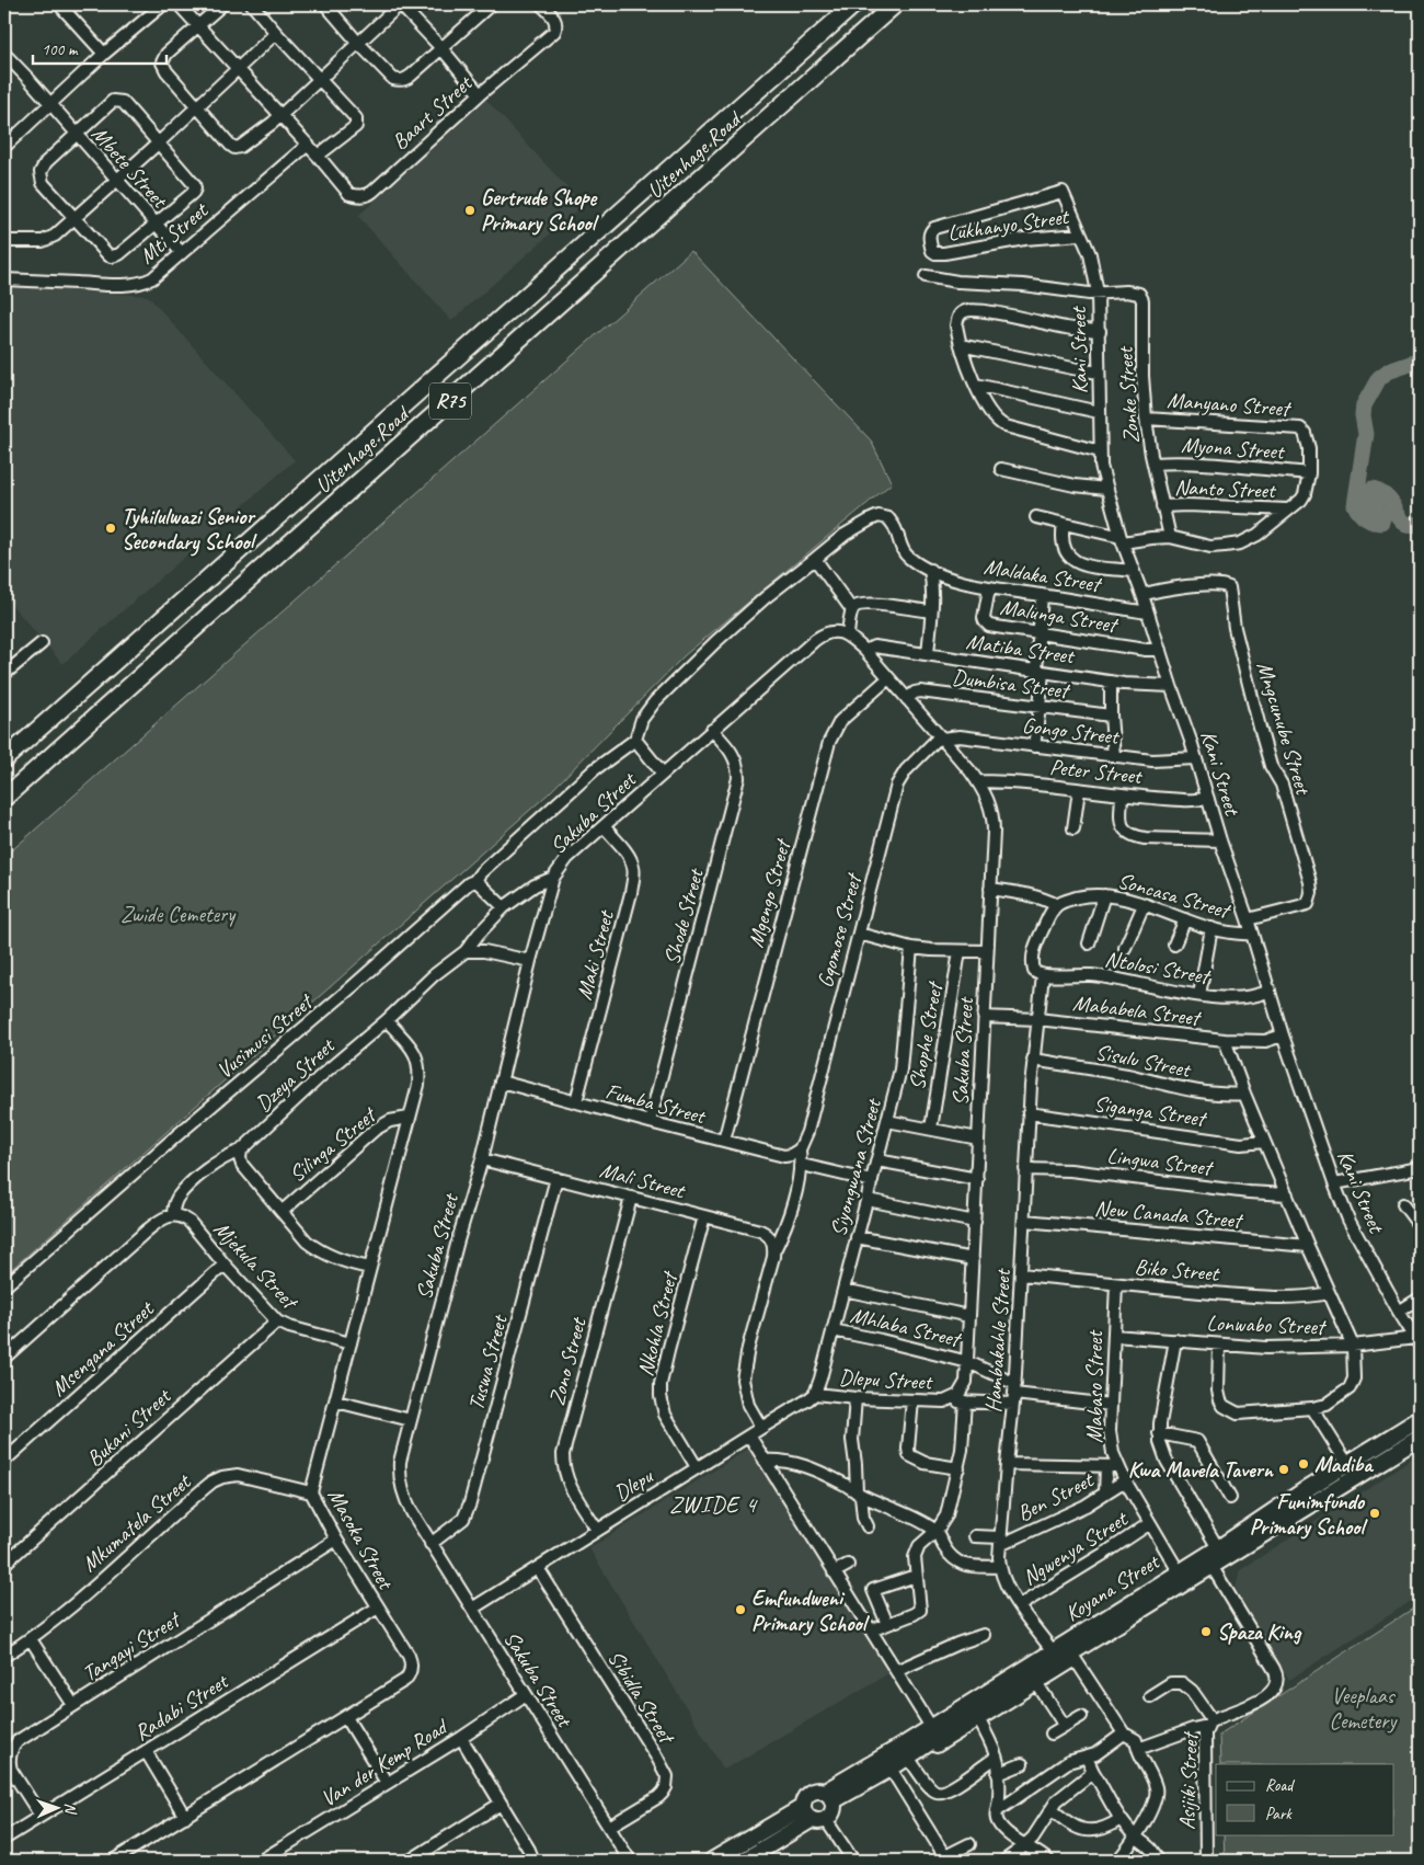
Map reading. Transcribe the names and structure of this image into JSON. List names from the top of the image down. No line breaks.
{"streets":{"main road":["Uitenhage Road","R75","Koyana Street"],"street":["Baart Street","Mbete Street","Lukhanyo Street","Mti Street","Kani Street","Zonke Street","Manyano Street","Myona Street","Nanto Street","Maldaka Street","Malunga Street","Matiba Street","Dumbisa Street","Mngcunube Street","Gongo Street","Peter Street","Sakuba Street","Mgengo Street","Soncasa Street","Shode Street","Gqomose Street","Maki Street","Ntolosi Street","Mababela Street","Vusimusi Street","Shophe Street","Sisulu Street","Dzeya Street","Fumba Street","Siganga Street","Silinga Street","Lingwa Street","Siyongwana Street","Mali Street","New Canada Street","Mjekula Street","Biko Street","Nkohla Street","Lonwabo Street","Mhlaba Street","Hambakahle Street","Msengana Street","Zono Street","Tuswa Street","Dlepu Street","Mabaso Street","Bukani Street","Dlepu","Ben Street","Mkumatela Street","Masoka Street","Ngwenya Street","Tangayi Street","Sibidla Street","Radabi Street","Van der Kemp Road","Asijiki Street"]},"crossings":[["Baart Street","Mti Street"],["Mbete Street","Mti Street"],["Lukhanyo Street","Kani Street"],["Kani Street","Zonke Street"],["Kani Street","Manyano Street"],["Kani Street","Maldaka Street"],["Kani Street","Malunga Street"],["Kani Street","Matiba Street"],["Kani Street","Mngcunube Street"],["Kani Street","Gongo Street"],["Kani Street","Peter Street"],["Kani Street","Soncasa Street"],["Kani Street","Ntolosi Street"],["Kani Street","Mababela Street"],["Kani Street","Lonwabo Street"],["Zonke Street","Manyano Street"],["Zonke Street","Myona Street"],["Zonke Street","Nanto Street"],["Manyano Street","Myona Street"],["Manyano Street","Nanto Street"],["Maldaka Street","Malunga Street"],["Matiba Street","Sakuba Street"],["Dumbisa Street","Sakuba Street"],["Gongo Street","Sakuba Street"],["Gongo Street","Gqomose Street"],["Peter Street","Sakuba Street"],["Sakuba Street","Mgengo Street"],["Sakuba Street","Shode Street"],["Sakuba Street","Gqomose Street"],["Sakuba Street","Maki Street"],["Sakuba Street","Mababela Street"],["Sakuba Street","Fumba Street"],["Sakuba Street","Mali Street"],["Sakuba Street","Mhlaba Street"],["Sakuba Street","Tuswa Street"],["Sakuba Street","Dlepu Street"],["Sakuba Street","Dlepu"],["Sakuba Street","Sibidla Street"],["Sakuba Street","Van der Kemp Road"],["Mgengo Street","Fumba Street"],["Shode Street","Fumba Street"],["Gqomose Street","Fumba Street"],["Maki Street","Fumba Street"],["Ntolosi Street","Hambakahle Street"],["Mababela Street","Hambakahle Street"],["Sisulu Street","Hambakahle Street"],["Dzeya Street","Mjekula Street"],["Dzeya Street","Masoka Street"],["Siganga Street","Hambakahle Street"],["Silinga Street","Masoka Street"],["Lingwa Street","Hambakahle Street"],["Siyongwana Street","Mhlaba Street"],["Siyongwana Street","Dlepu Street"],["Siyongwana Street","Dlepu"],["Mali Street","Nkohla Street"],["Mali Street","Zono Street"],["Mali Street","Tuswa Street"],["New Canada Street","Hambakahle Street"],["Mjekula Street","Msengana Street"],["Mjekula Street","Bukani Street"],["Mjekula Street","Masoka Street"],["Biko Street","Hambakahle Street"],["Biko Street","Mabaso Street"],["Nkohla Street","Dlepu"],["Lonwabo Street","Mabaso Street"],["Mhlaba Street","Hambakahle Street"],["Mhlaba Street","Dlepu Street"],["Hambakahle Street","Ben Street"],["Hambakahle Street","Ngwenya Street"],["Hambakahle Street","Koyana Street"],["Zono Street","Dlepu"],["Dlepu Street","Dlepu"],["Mabaso Street","Ben Street"],["Mabaso Street","Ngwenya Street"],["Mabaso Street","Koyana Street"],["Dlepu","Sibidla Street"],["Mkumatela Street","Masoka Street"],["Masoka Street","Tangayi Street"],["Masoka Street","Radabi Street"],["Koyana Street","Asijiki Street"],["Tangayi Street","Radabi Street"]],"districts":["ZWIDE 4"],"parks":["Zwide Cemetery","Veeplaas Cemetery"],"places":["Gertrude Shope Primary School","Tyhilulwazi Senior Secondary School","Madiba","Kwa Mavela Tavern","Funimfundo Primary School","Emfundweni Primary School","Spaza King"],"legend":["Road","Park"],"scale_bar":"100 m","north":"right"}
